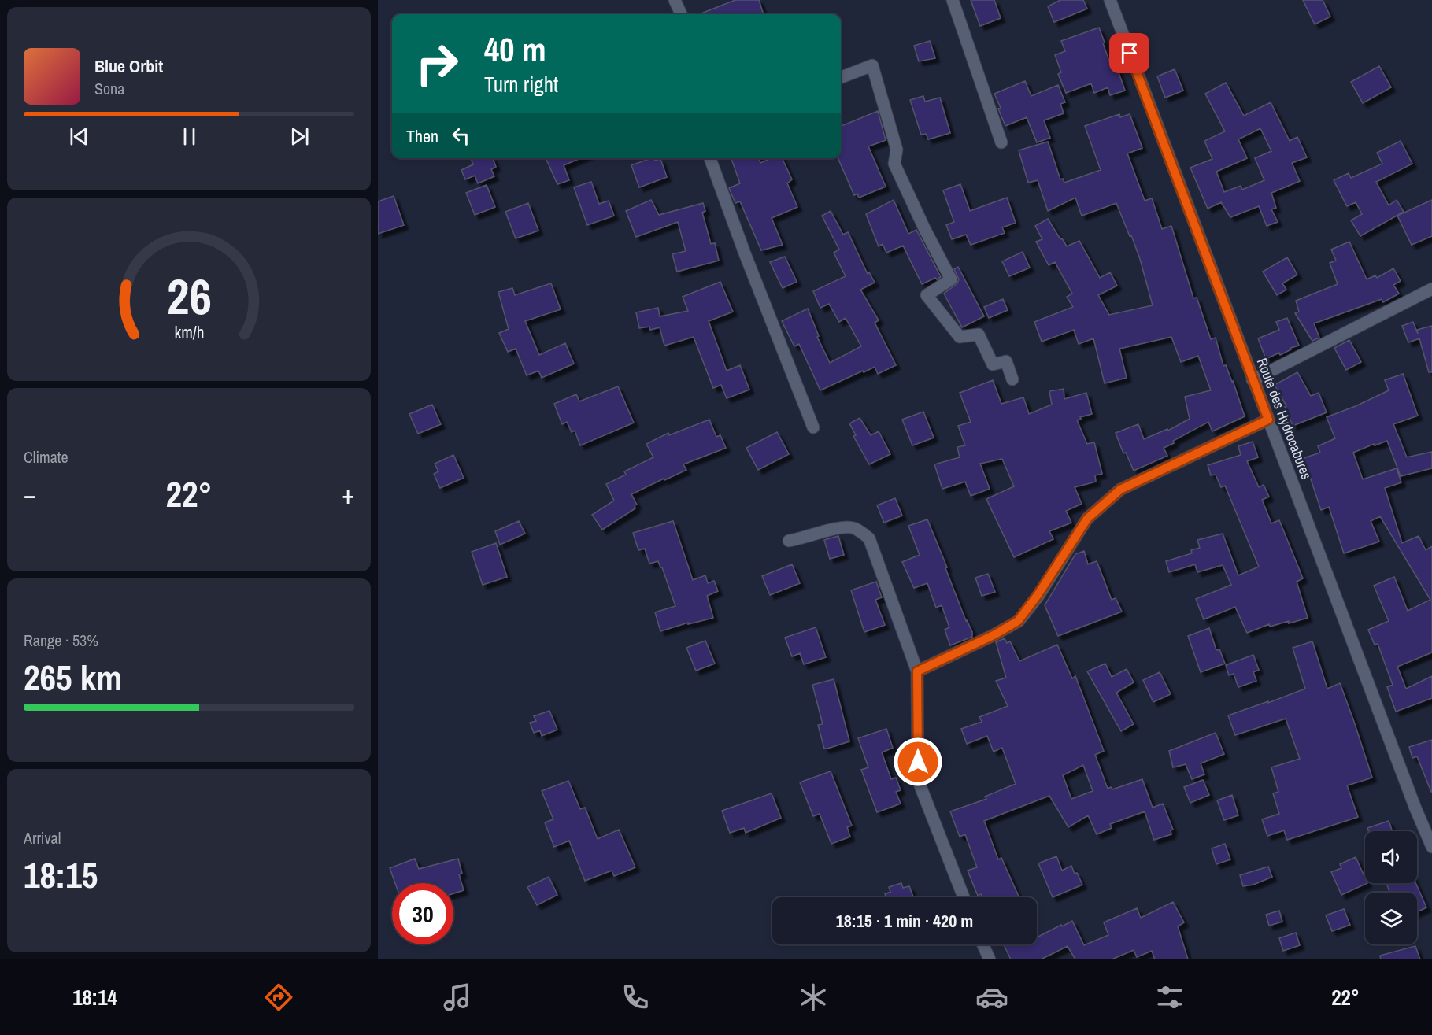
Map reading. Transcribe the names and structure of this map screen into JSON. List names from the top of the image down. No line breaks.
{"streets":{"street":["Route des Hydrocabures"]},"page":{"turn":["40 m","Turn right"],"song":["Blue Orbit","Sona"],"then":"Then","tile":["Climate",["Range · 53%","265 km"],["Arrival","18:15"]],"heat":["−","22°","+"],"limit":"30","trip":"18:15 · 1 min · 420 m","tabs":["18:14","22°"],"gauge":["26","km/h"]}}
